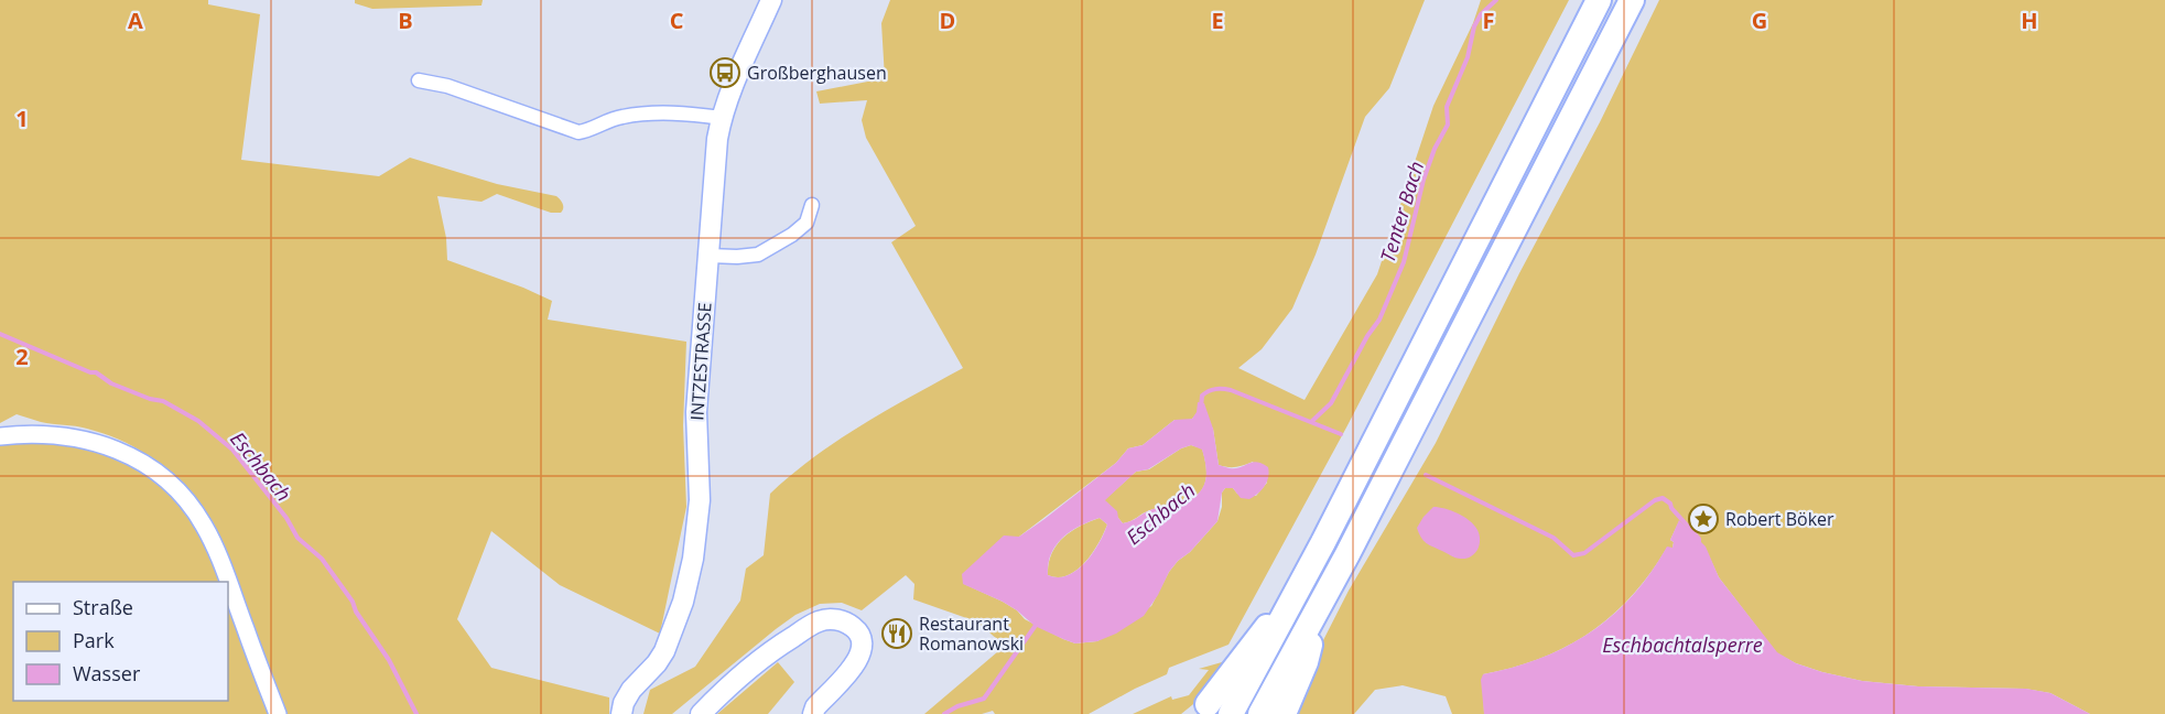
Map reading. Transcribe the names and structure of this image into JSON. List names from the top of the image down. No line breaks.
{"streets":{"main road":["INTZESTRASSE"]},"water":["Tenter Bach","Eschbach","Eschbachtalsperre"],"places":{"bus stop":["Großberghausen"],"place":["Robert Böker"],"restaurant":["Restaurant Romanowski"]},"legend":["Straße","Park","Wasser"],"grid":{"columns":["A","B","C","D","E","F","G","H"],"rows":["1","2"]}}
